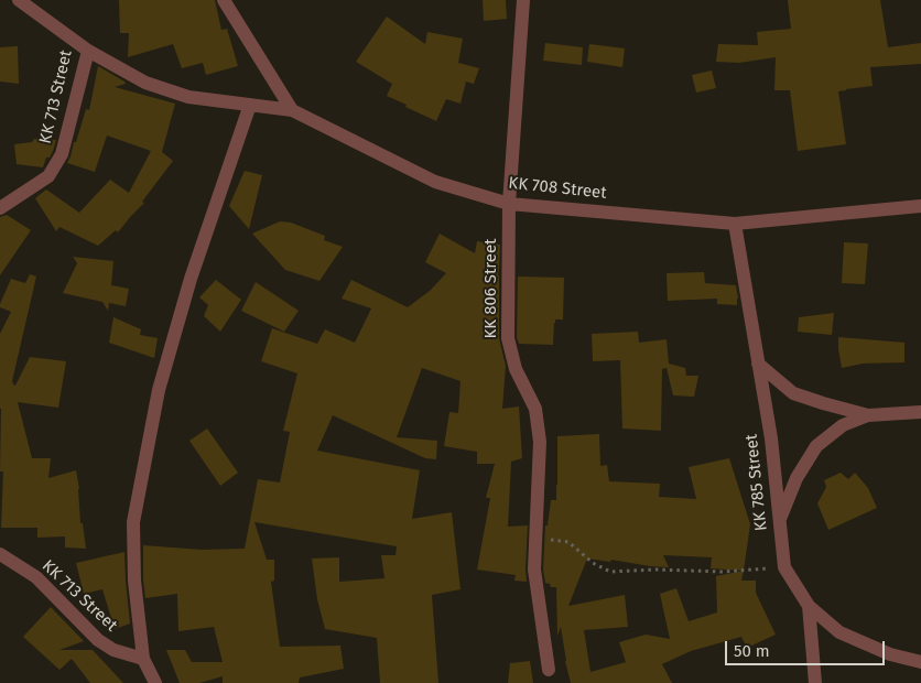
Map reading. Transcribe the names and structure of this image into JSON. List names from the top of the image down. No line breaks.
{"streets":{"street":["KK 713 Street","KK 708 Street","KK 806 Street","KK 785 Street"]},"crossings":[["KK 713 Street","KK 708 Street"],["KK 708 Street","KK 806 Street"],["KK 708 Street","KK 785 Street"]],"scale_bar":"50 m"}
